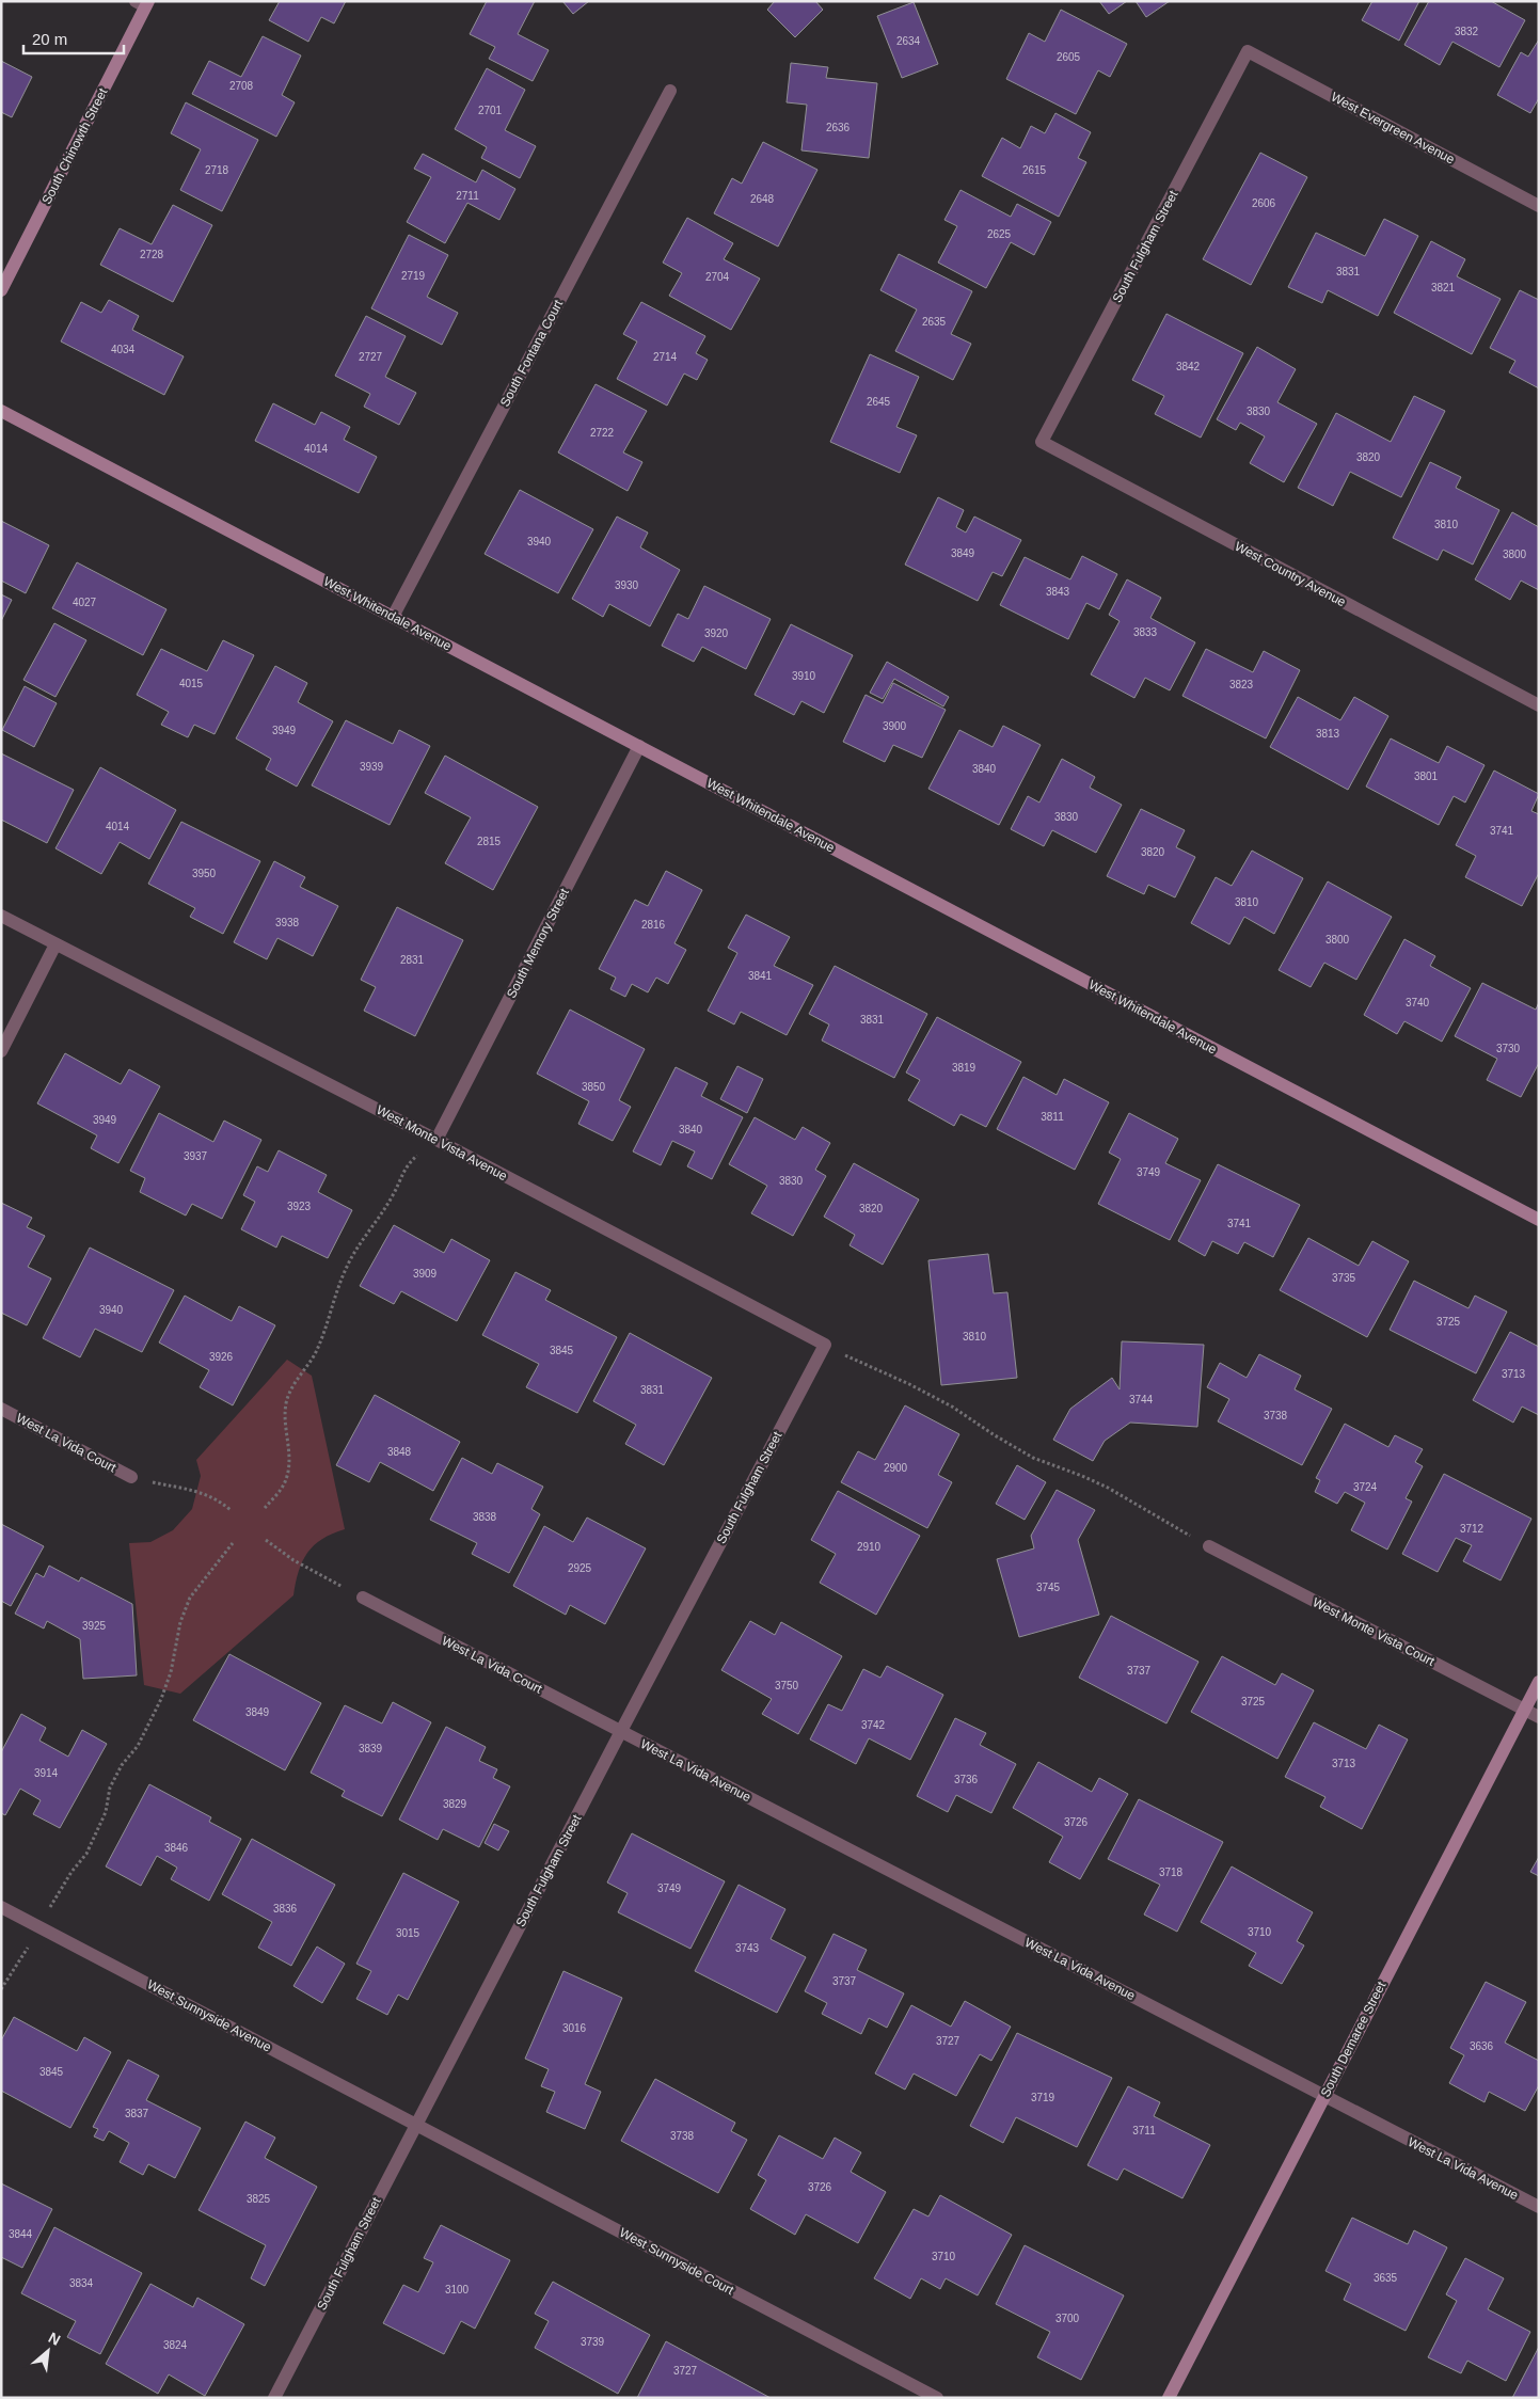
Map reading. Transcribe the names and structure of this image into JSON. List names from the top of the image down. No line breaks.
{"streets":{"street":["West Evergreen Avenue","South Chinowth Street","South Fulgham Street","South Fontana Court","West Country Avenue","West Whitendale Avenue","South Memory Street","West Monte Vista Avenue","West La Vida Court","West Monte Vista Court","West La Vida Avenue","West Sunnyside Avenue","South Demaree Street","West Sunnyside Court"]},"crossings":[["West Evergreen Avenue","South Fulgham Street"],["South Fulgham Street","West Country Avenue"],["South Fulgham Street","West Monte Vista Avenue"],["South Fulgham Street","West La Vida Court"],["South Fulgham Street","West La Vida Avenue"],["South Fulgham Street","West Sunnyside Avenue"],["South Fulgham Street","West Sunnyside Court"],["South Fontana Court","West Whitendale Avenue"],["West Whitendale Avenue","South Memory Street"],["South Memory Street","West Monte Vista Avenue"],["West La Vida Court","West La Vida Avenue"],["West Monte Vista Court","South Demaree Street"],["West La Vida Avenue","South Demaree Street"],["West Sunnyside Avenue","West Sunnyside Court"]],"house_numbers":["3832","2634","2605","2708","2701","2636","2718","2615","2711","2648","2606","2625","2728","3831","2719","2704","3821","2635","4034","2727","2714","3842","2645","3830","2722","4014","3820","3810","3940","3849","3800","3930","3843","4027","3833","3920","3910","4015","3823","3900","3949","3813","3939","3840","3801","3830","4014","3741","2815","3820","3950","3810","3938","2816","3800","2831","3841","3740","3831","3730","3819","3850","3811","3949","3840","3937","3749","3830","3923","3820","3741","3909","3735","3940","3725","3810","3845","3926","3713","3831","3744","3738","3848","2900","3724","3838","3712","2910","2925","3745","3925","3737","3750","3725","3849","3742","3839","3713","3914","3736","3829","3726","3846","3718","3749","3836","3710","3015","3743","3737","3016","3727","3636","3845","3719","3837","3711","3738","3726","3825","3844","3710","3635","3834","3100","3700","3739","3824","3727"],"scale_bar":"20 m","north":"top right"}
